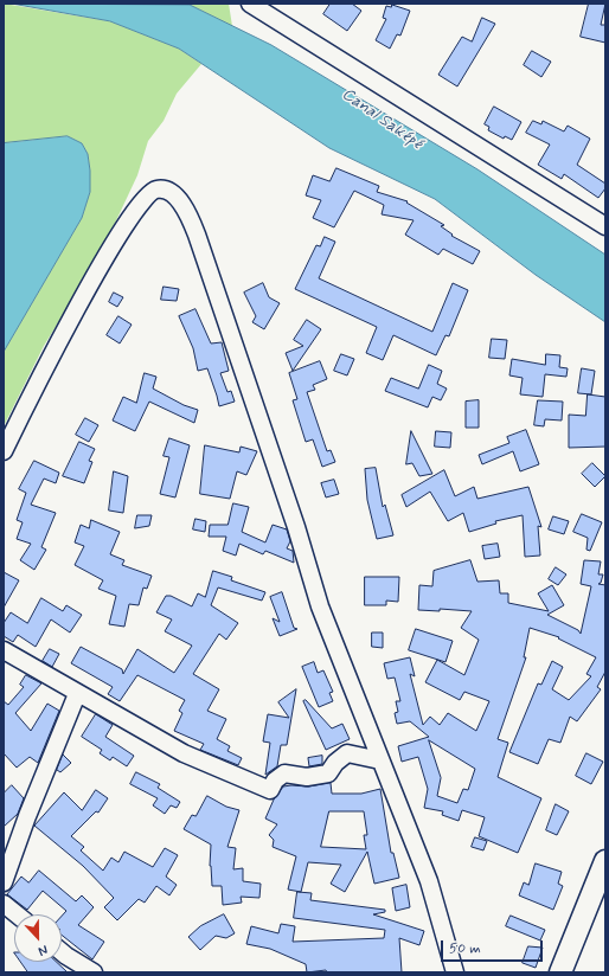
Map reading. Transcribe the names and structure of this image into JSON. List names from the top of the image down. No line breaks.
{"water":["Canal Saképé"],"scale_bar":"50 m","north":"bottom"}
